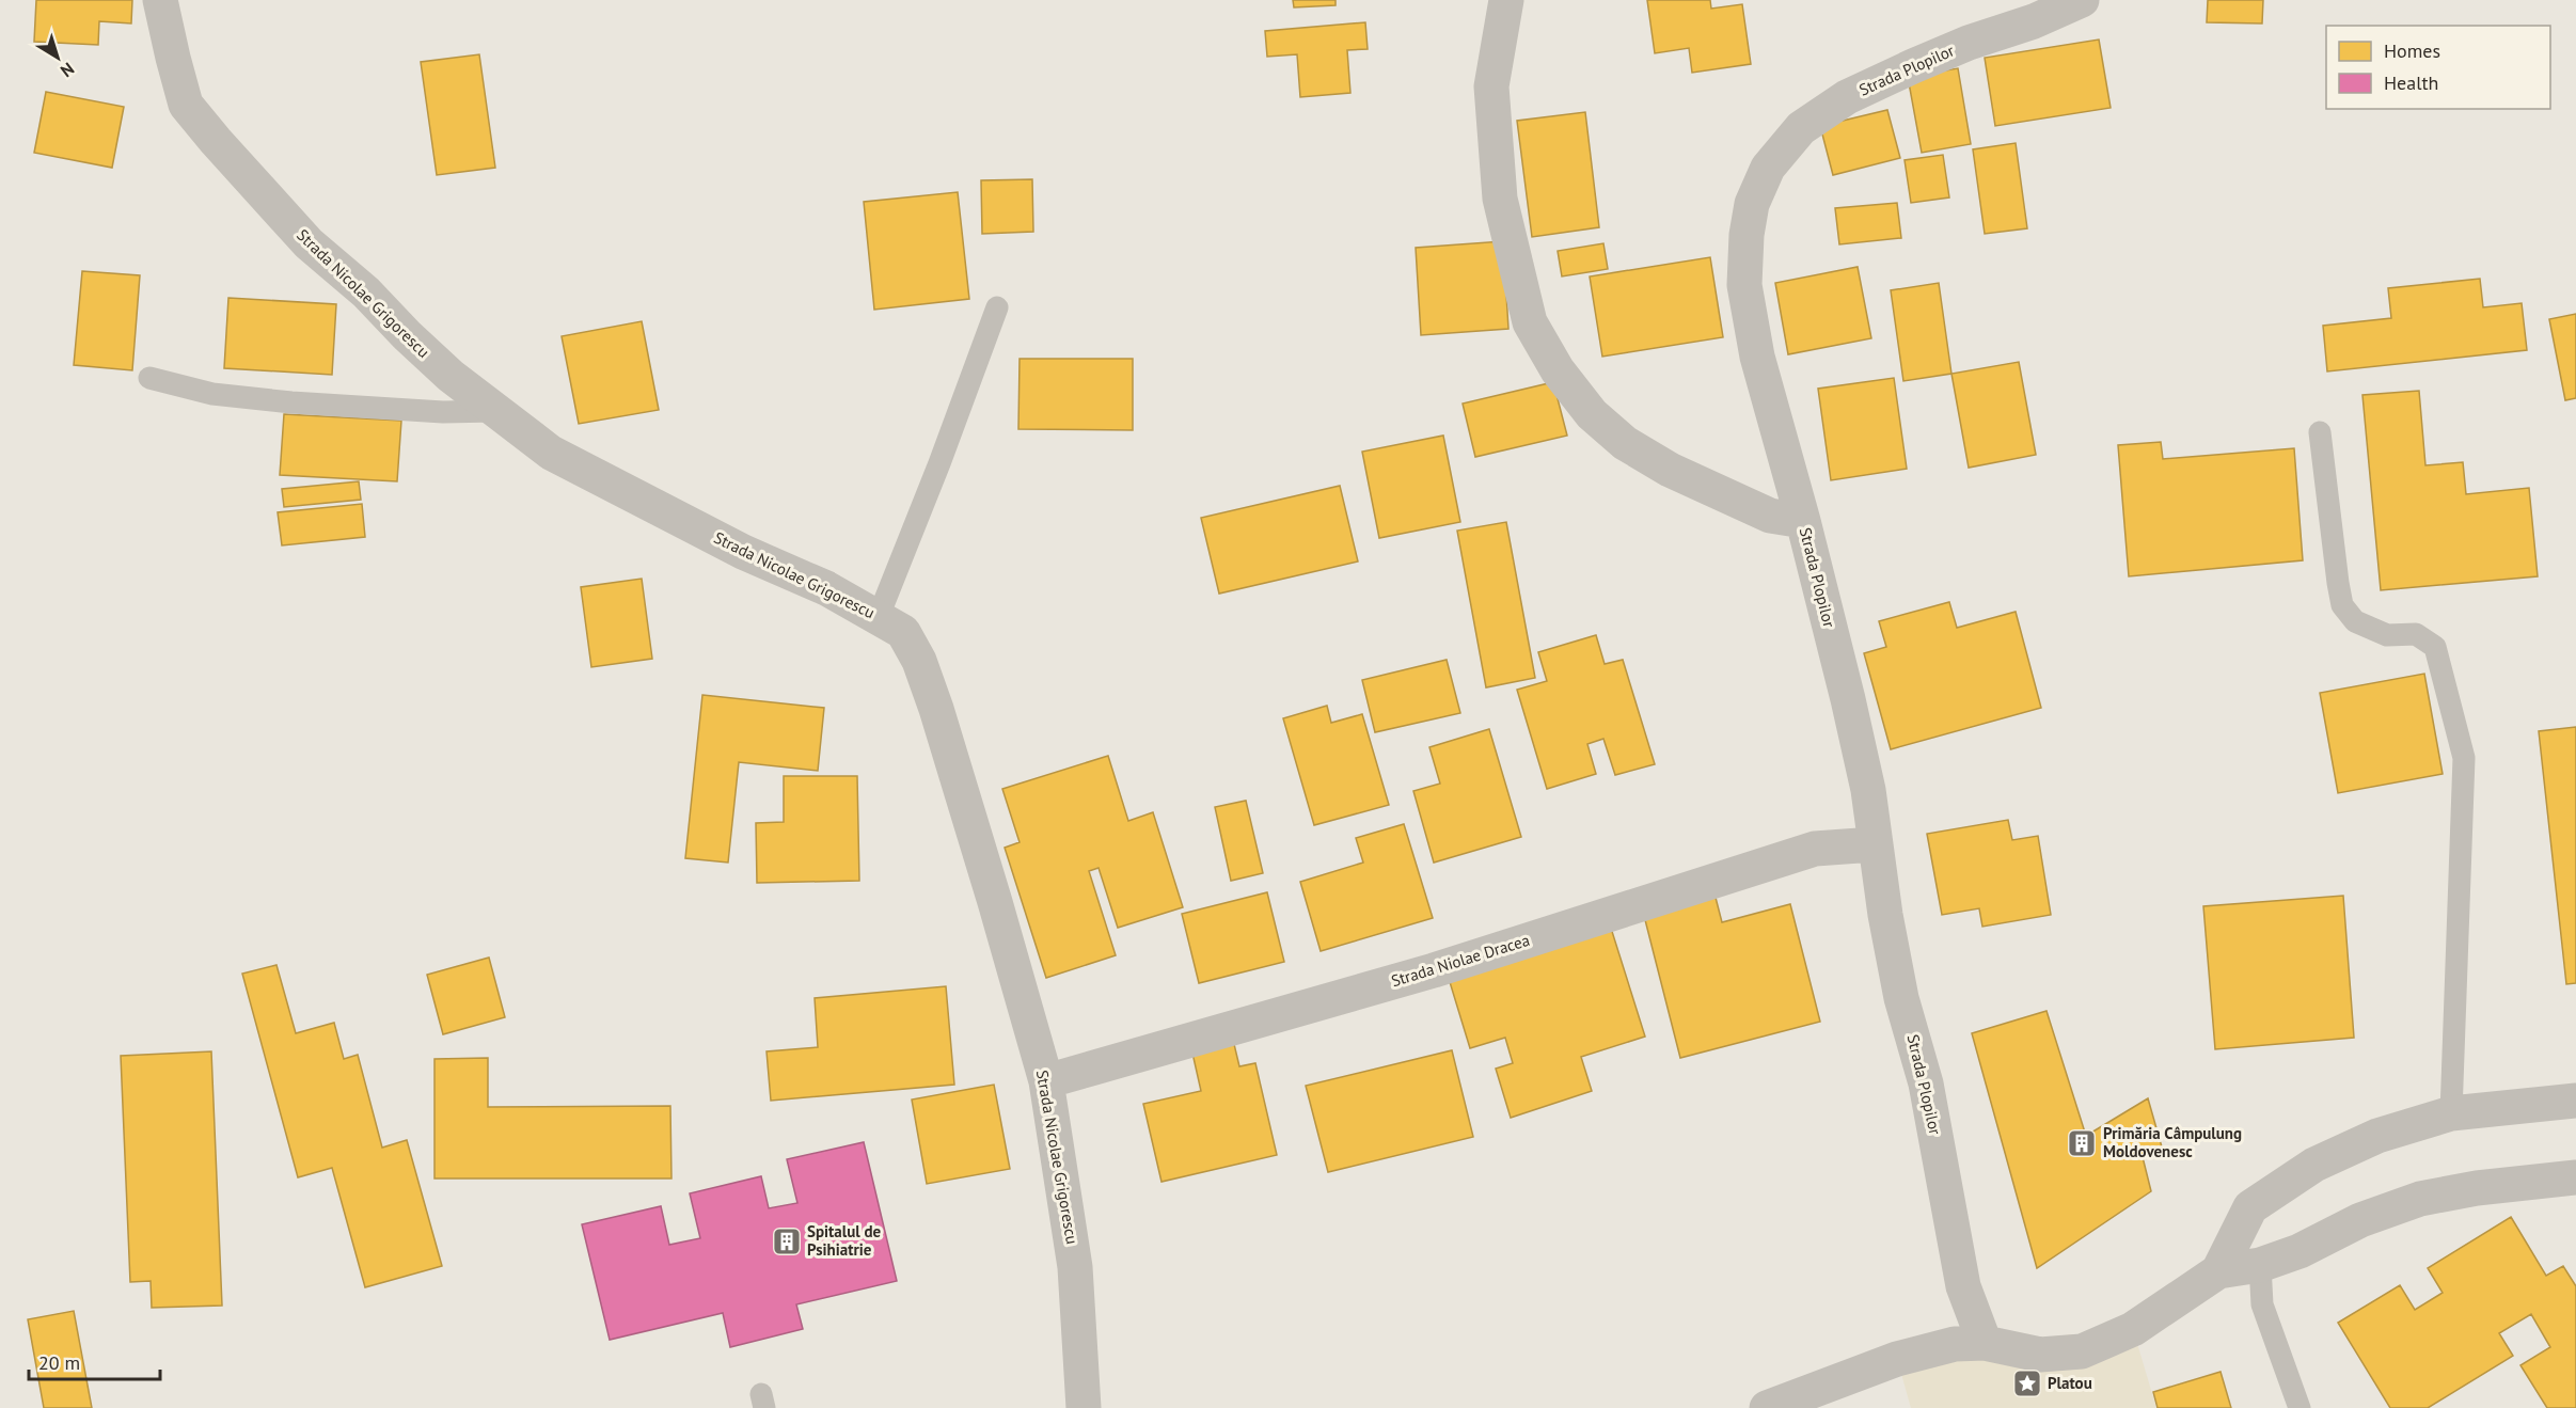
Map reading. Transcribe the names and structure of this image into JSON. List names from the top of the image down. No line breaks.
{"streets":{"street":["Strada Plopilor","Strada Nicolae Grigorescu","Strada Niolae Dracea"]},"crossings":[["Strada Plopilor","Strada Niolae Dracea"],["Strada Nicolae Grigorescu","Strada Niolae Dracea"]],"places":{"building":["Primăria Câmpulung Moldovenesc","Spitalul de Psihiatrie"],"place":["Platou"]},"legend":["Homes","Health"],"scale_bar":"20 m","north":"bottom right"}
